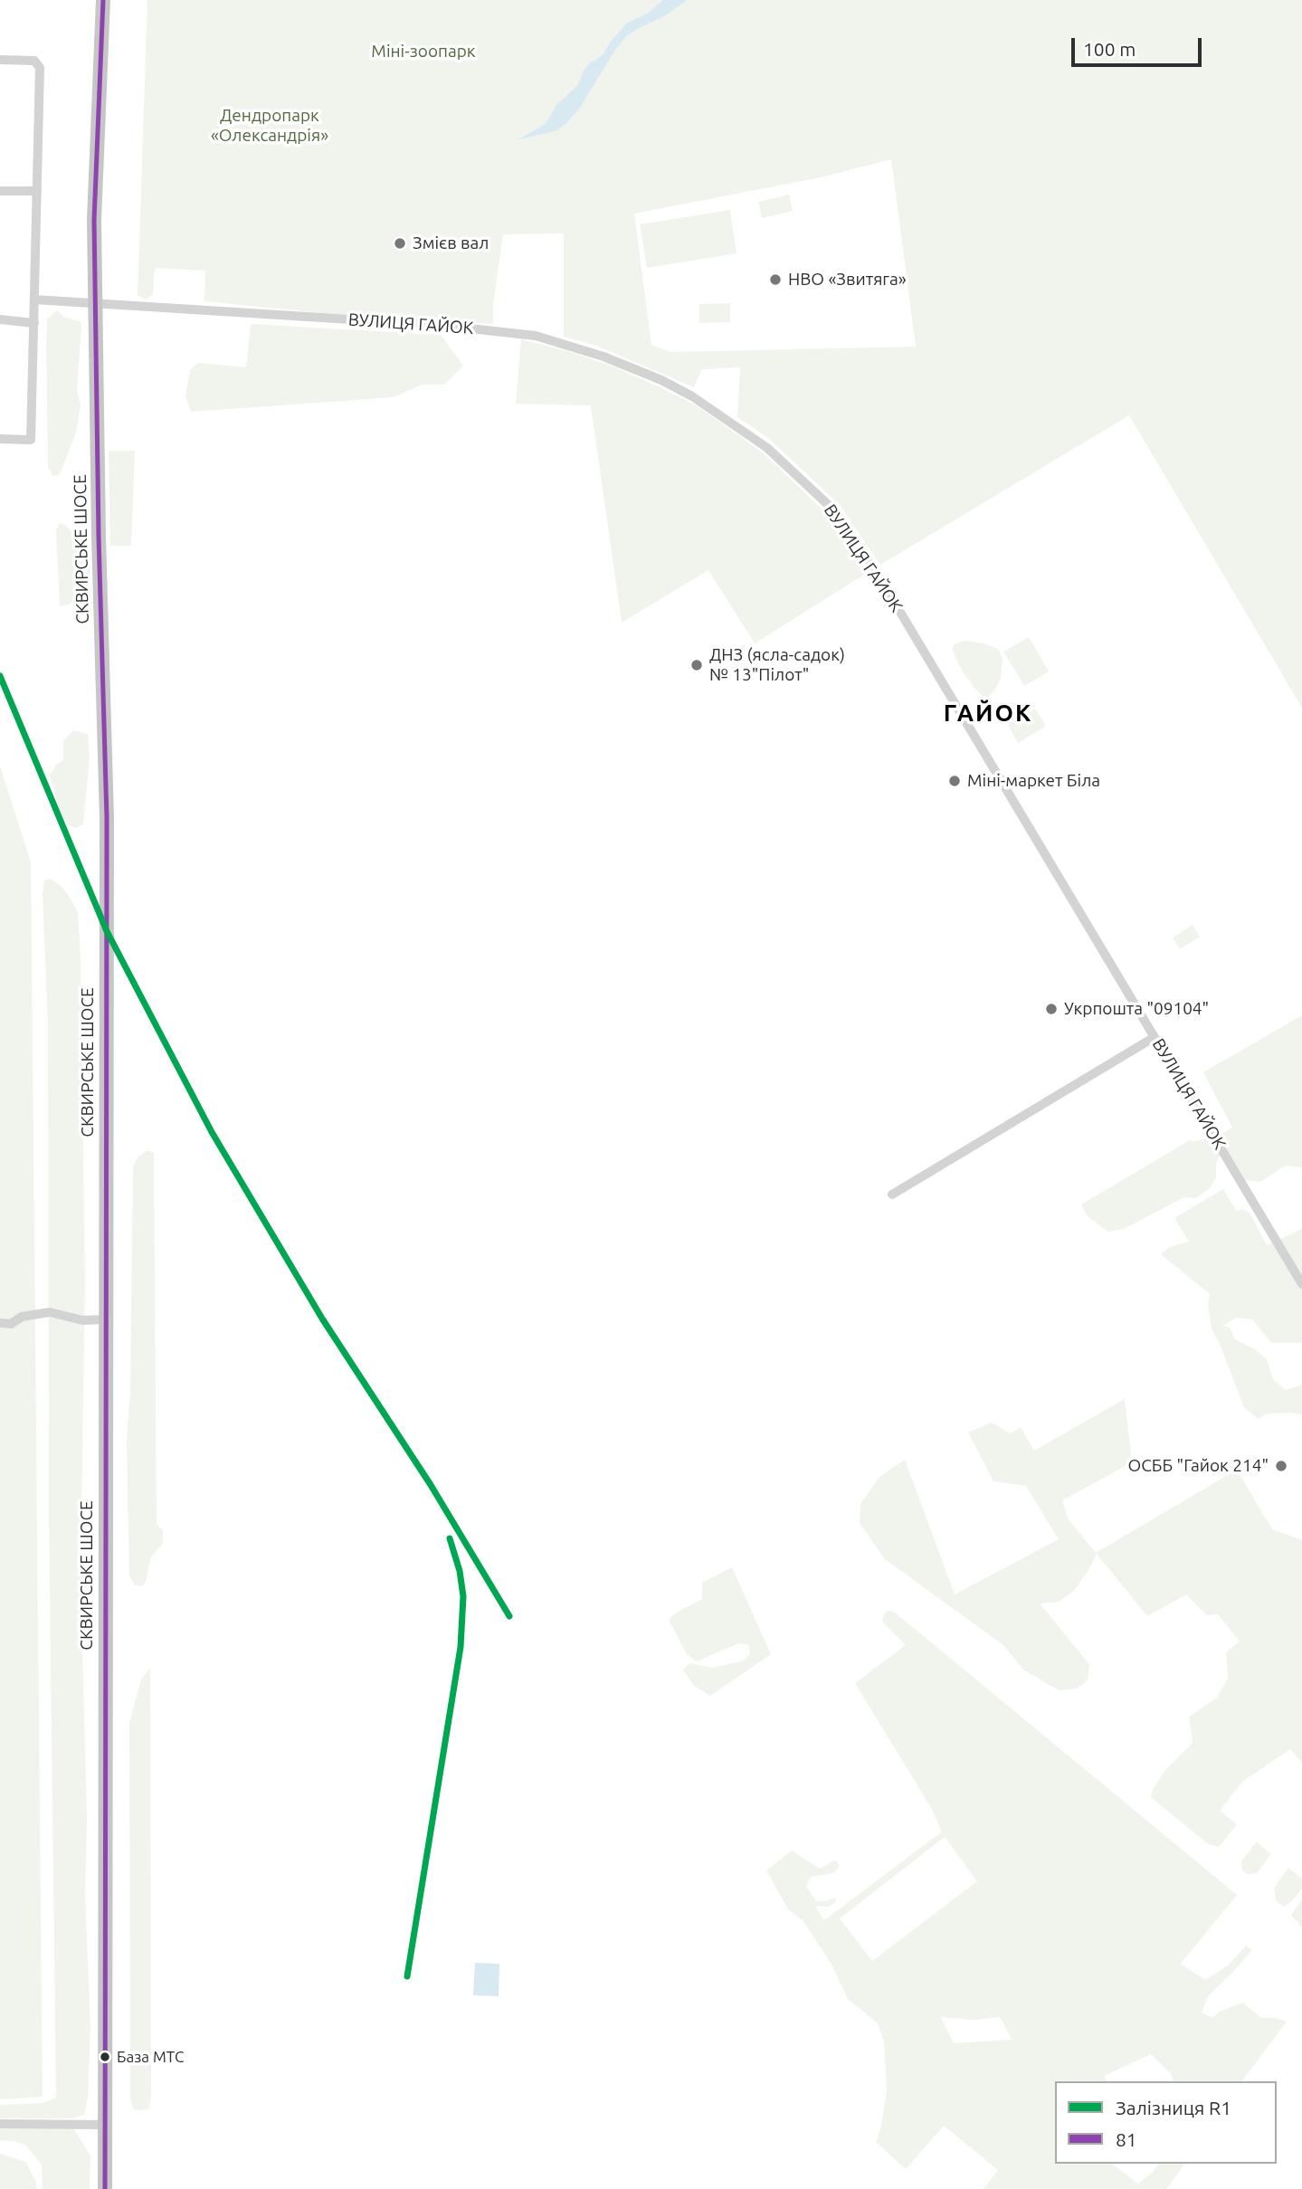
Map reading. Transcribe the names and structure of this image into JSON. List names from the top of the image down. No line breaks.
{"streets":{"main road":["СКВИРСЬКЕ ШОСЕ"],"street":["ВУЛИЦЯ ГАЙОК"]},"crossings":[["ВУЛИЦЯ ГАЙОК","СКВИРСЬКЕ ШОСЕ"]],"districts":["ГАЙОК"],"parks":["Міні-зоопарк","Дендропарк «Олександрія»"],"places":["Змієв вал","НВО «Звитяга»","ДНЗ (ясла-садок) № 13\"Пілот\"","Міні-маркет Біла","Укрпошта \"09104\"","ОСББ \"Гайок 214\"","База МТС"],"lines":["transit line 81","rail line R1"],"legend":["Залізниця R1","81"],"scale_bar":"100 m"}
